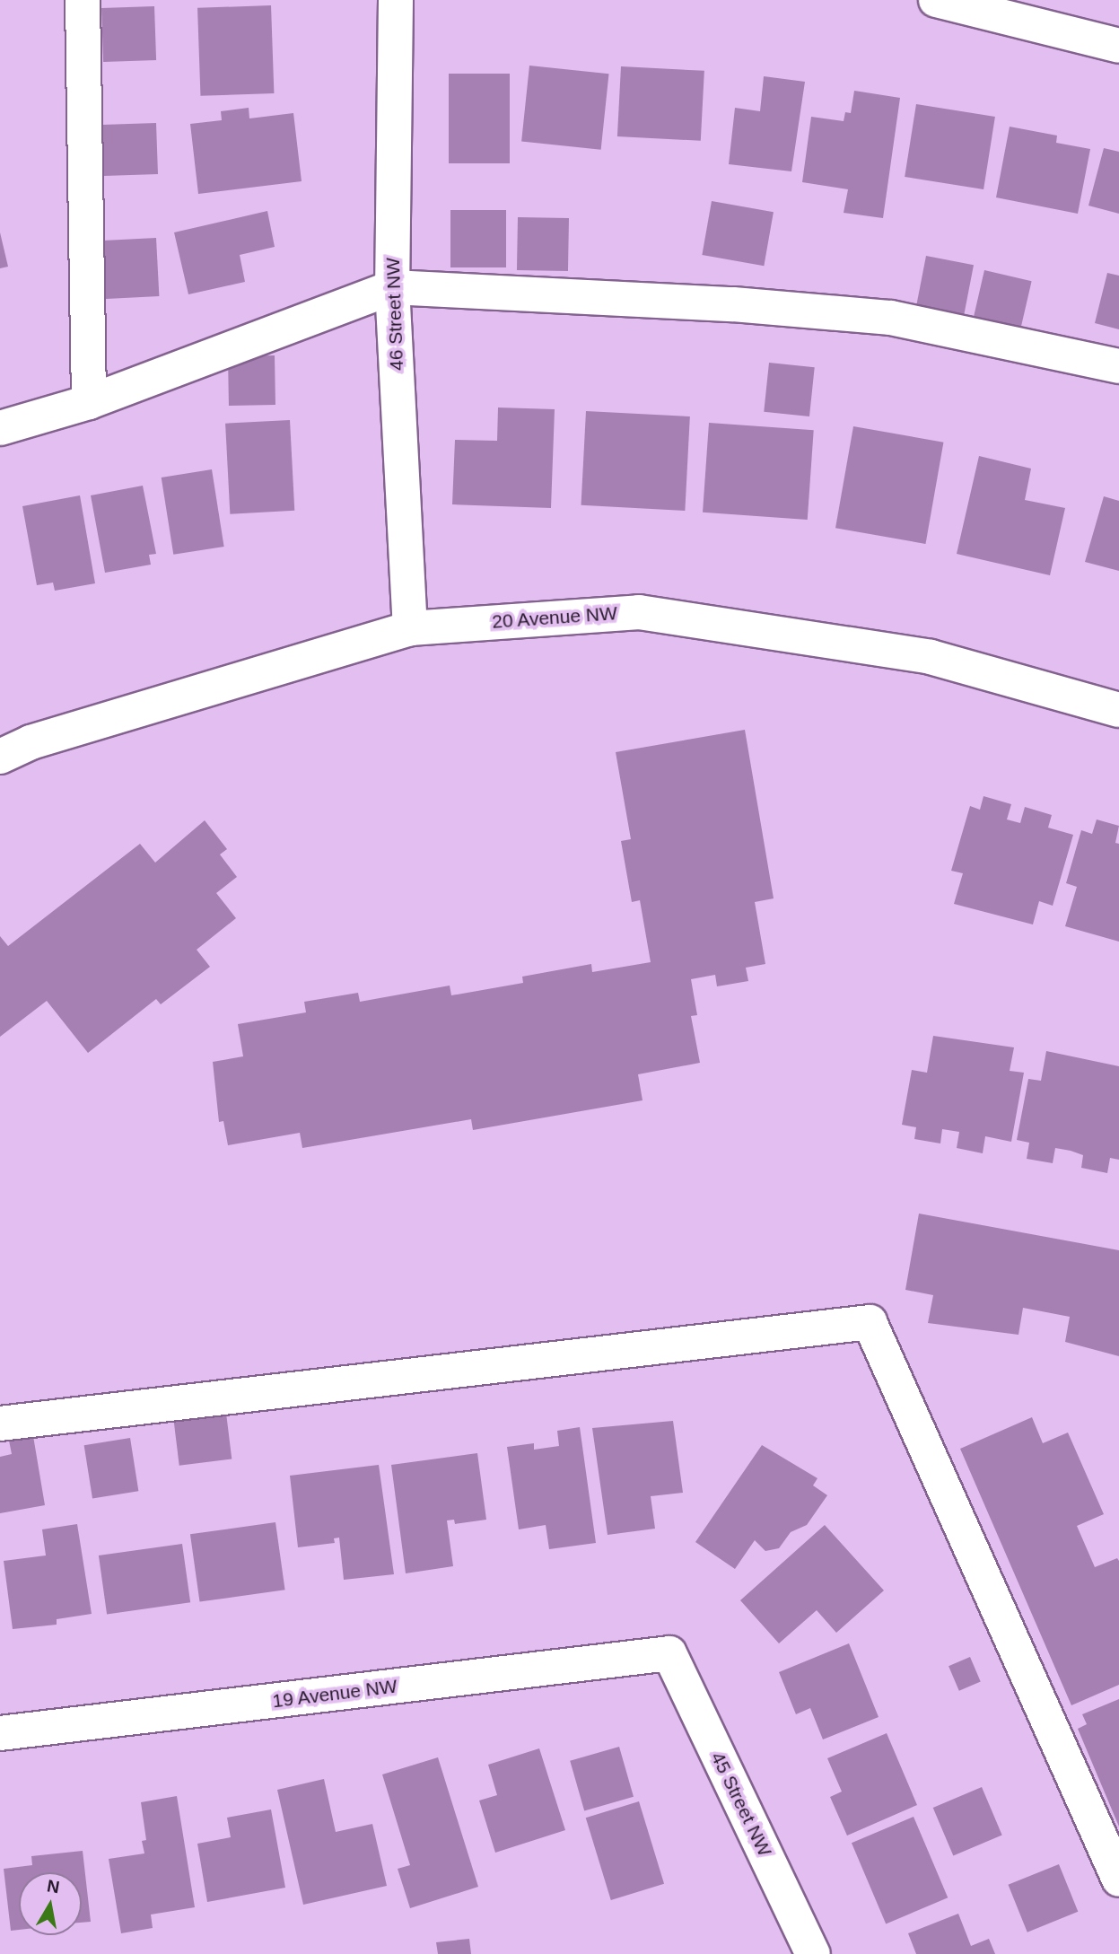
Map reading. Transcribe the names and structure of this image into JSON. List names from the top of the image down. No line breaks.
{"streets":{"street":["46 Street NW","20 Avenue NW","19 Avenue NW","45 Street NW"]},"crossings":[["46 Street NW","20 Avenue NW"],["19 Avenue NW","45 Street NW"]],"north":"top"}
